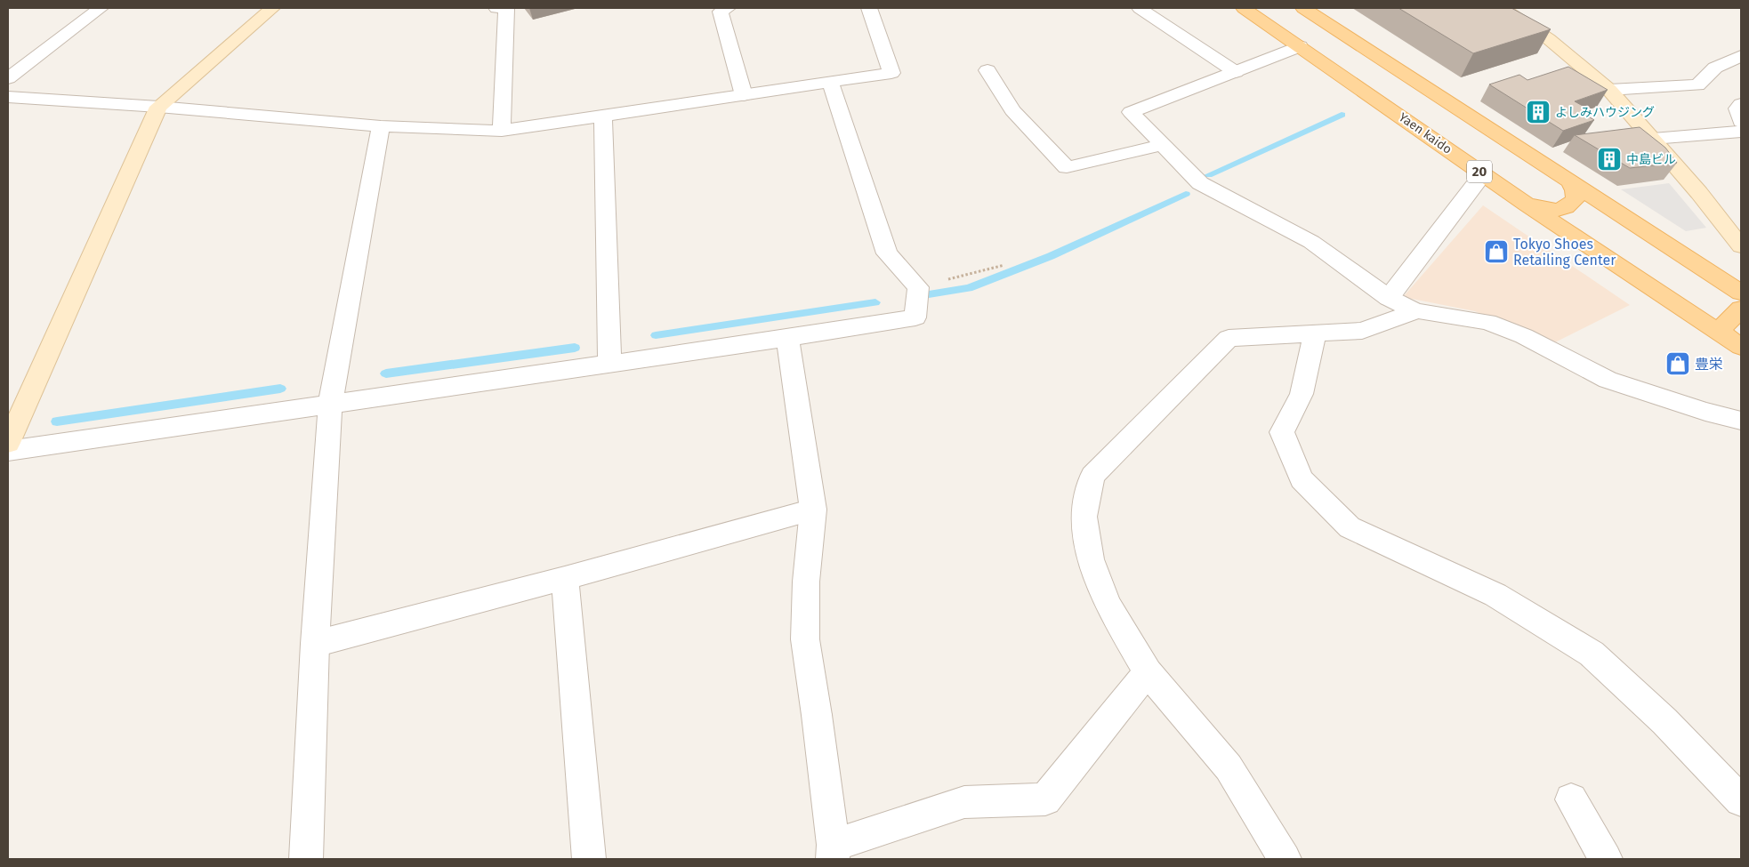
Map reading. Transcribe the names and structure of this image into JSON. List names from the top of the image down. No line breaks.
{"streets":{"main road":["Yaen kaido","20"]},"places":{"building":["よしみハウジング","中島ビル"],"shop":["Tokyo Shoes Retailing Center","豊栄"]}}
